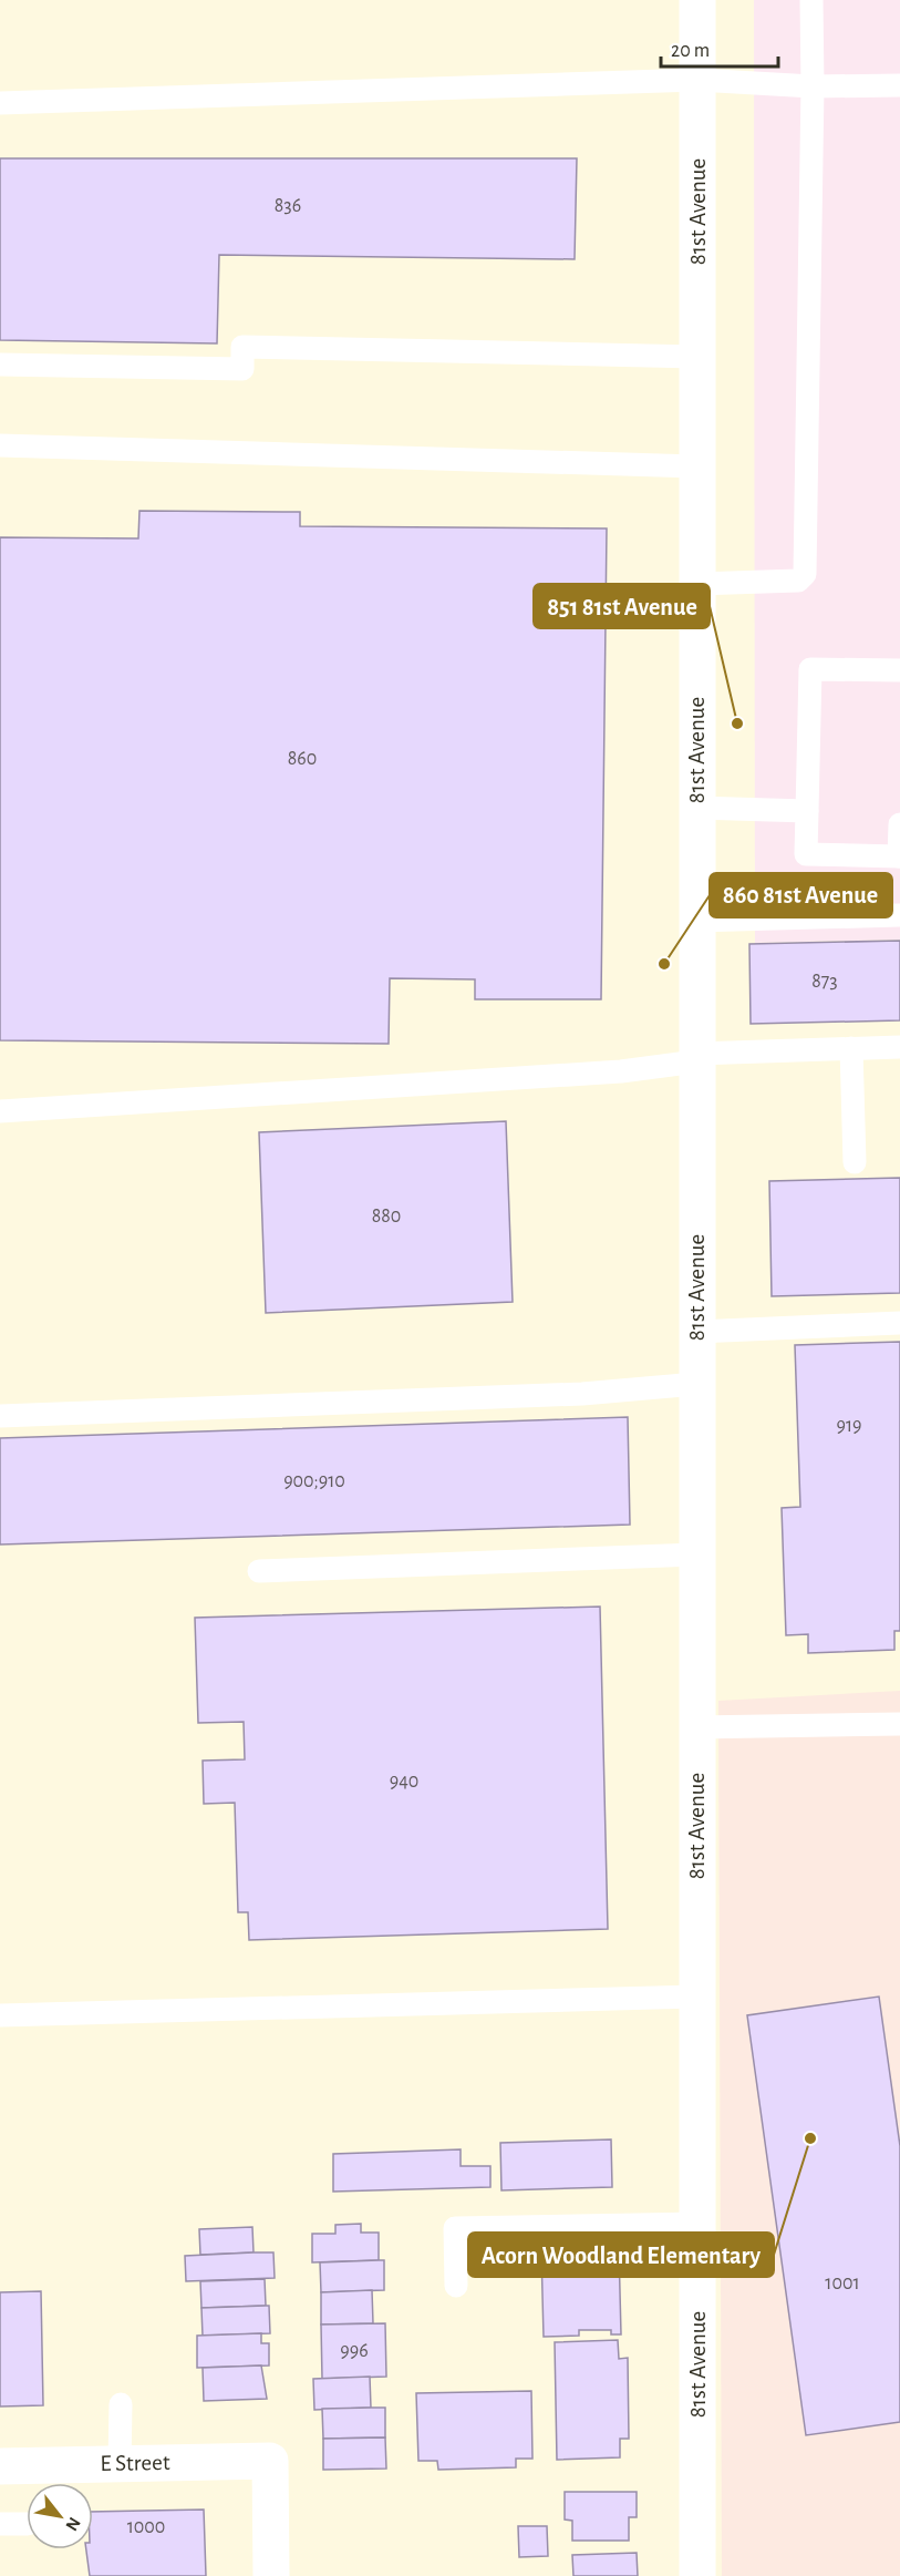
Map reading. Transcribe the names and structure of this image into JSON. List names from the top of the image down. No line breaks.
{"streets":{"street":["81st Avenue","E Street"]},"places":["851 81st Avenue","860 81st Avenue","Acorn Woodland Elementary"],"house_numbers":["836","860","873","880","919","900;910","940","1001","996","1000"],"scale_bar":"20 m","north":"bottom right"}
